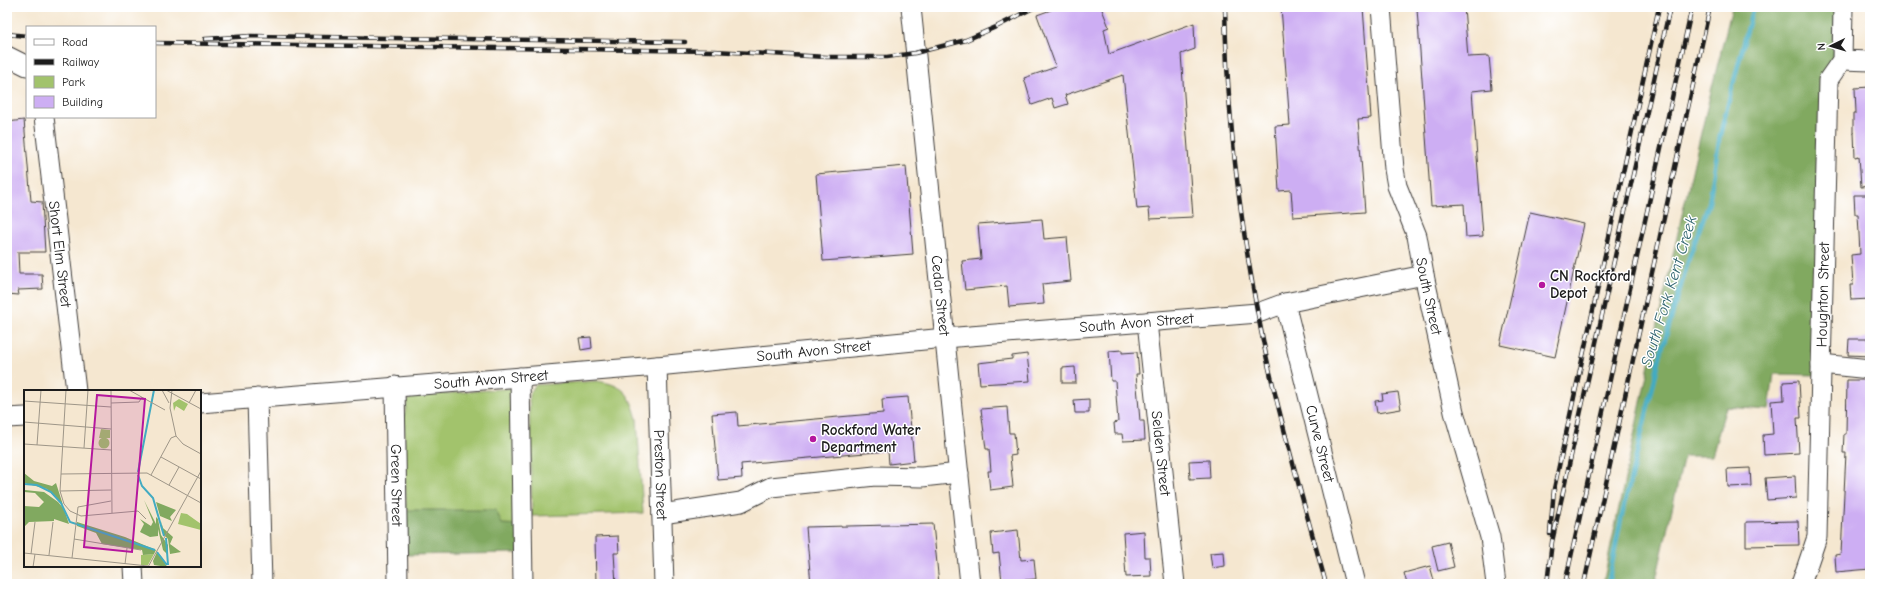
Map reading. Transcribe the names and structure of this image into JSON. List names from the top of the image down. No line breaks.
{"streets":{"street":["Short Elm Street","Houghton Street","Cedar Street","South Street","South Avon Street","Curve Street","Selden Street","Preston Street","Green Street"]},"crossings":[["Cedar Street","South Avon Street"],["South Street","South Avon Street"],["South Avon Street","Curve Street"],["South Avon Street","Selden Street"],["South Avon Street","Preston Street"],["South Avon Street","Green Street"]],"water":["South Fork Kent Creek"],"places":["CN Rockford Depot","Rockford Water Department"],"legend":["Road","Railway","Park","Building"],"north":"left"}
